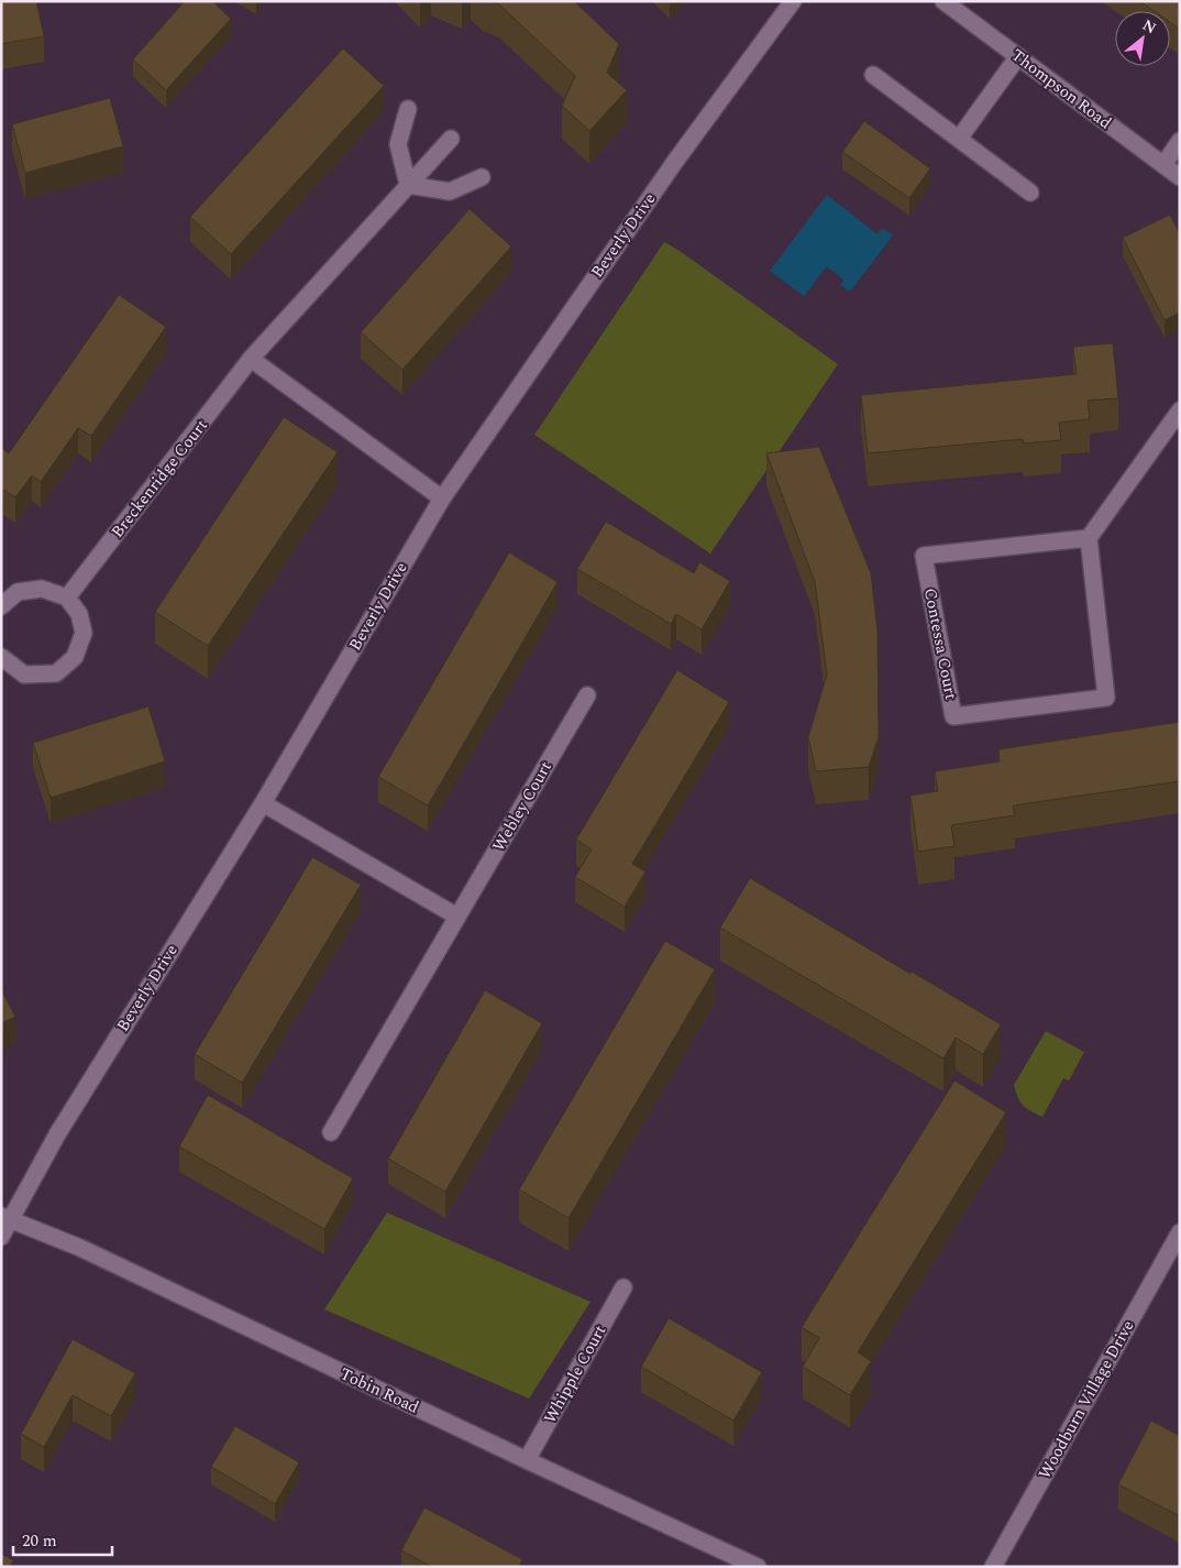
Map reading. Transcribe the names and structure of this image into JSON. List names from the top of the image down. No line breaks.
{"streets":{"street":["Thompson Road","Beverly Drive","Breckenridge Court","Contessa Court","Webley Court","Whipple Court","Tobin Road","Woodburn Village Drive"]},"crossings":[["Beverly Drive","Tobin Road"],["Whipple Court","Tobin Road"]],"scale_bar":"20 m","north":"top right"}
